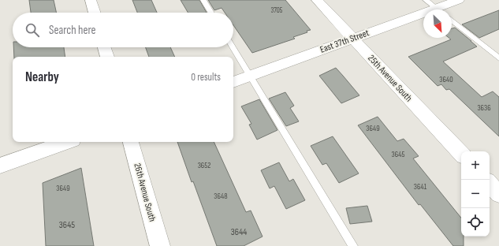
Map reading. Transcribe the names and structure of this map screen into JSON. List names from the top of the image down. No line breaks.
{"streets":{"street":["East 37th Street","25th Avenue South","26th Avenue South"]},"crossings":[["East 37th Street","25th Avenue South"]],"house_numbers":["3705","3640","3636","3649","3645","3652","3641","3649","3648","3645","3644"],"north":"bottom right","page":{"search":"Search here","heading":["Nearby","0 results"],"map_buttons":["+","−"]}}
